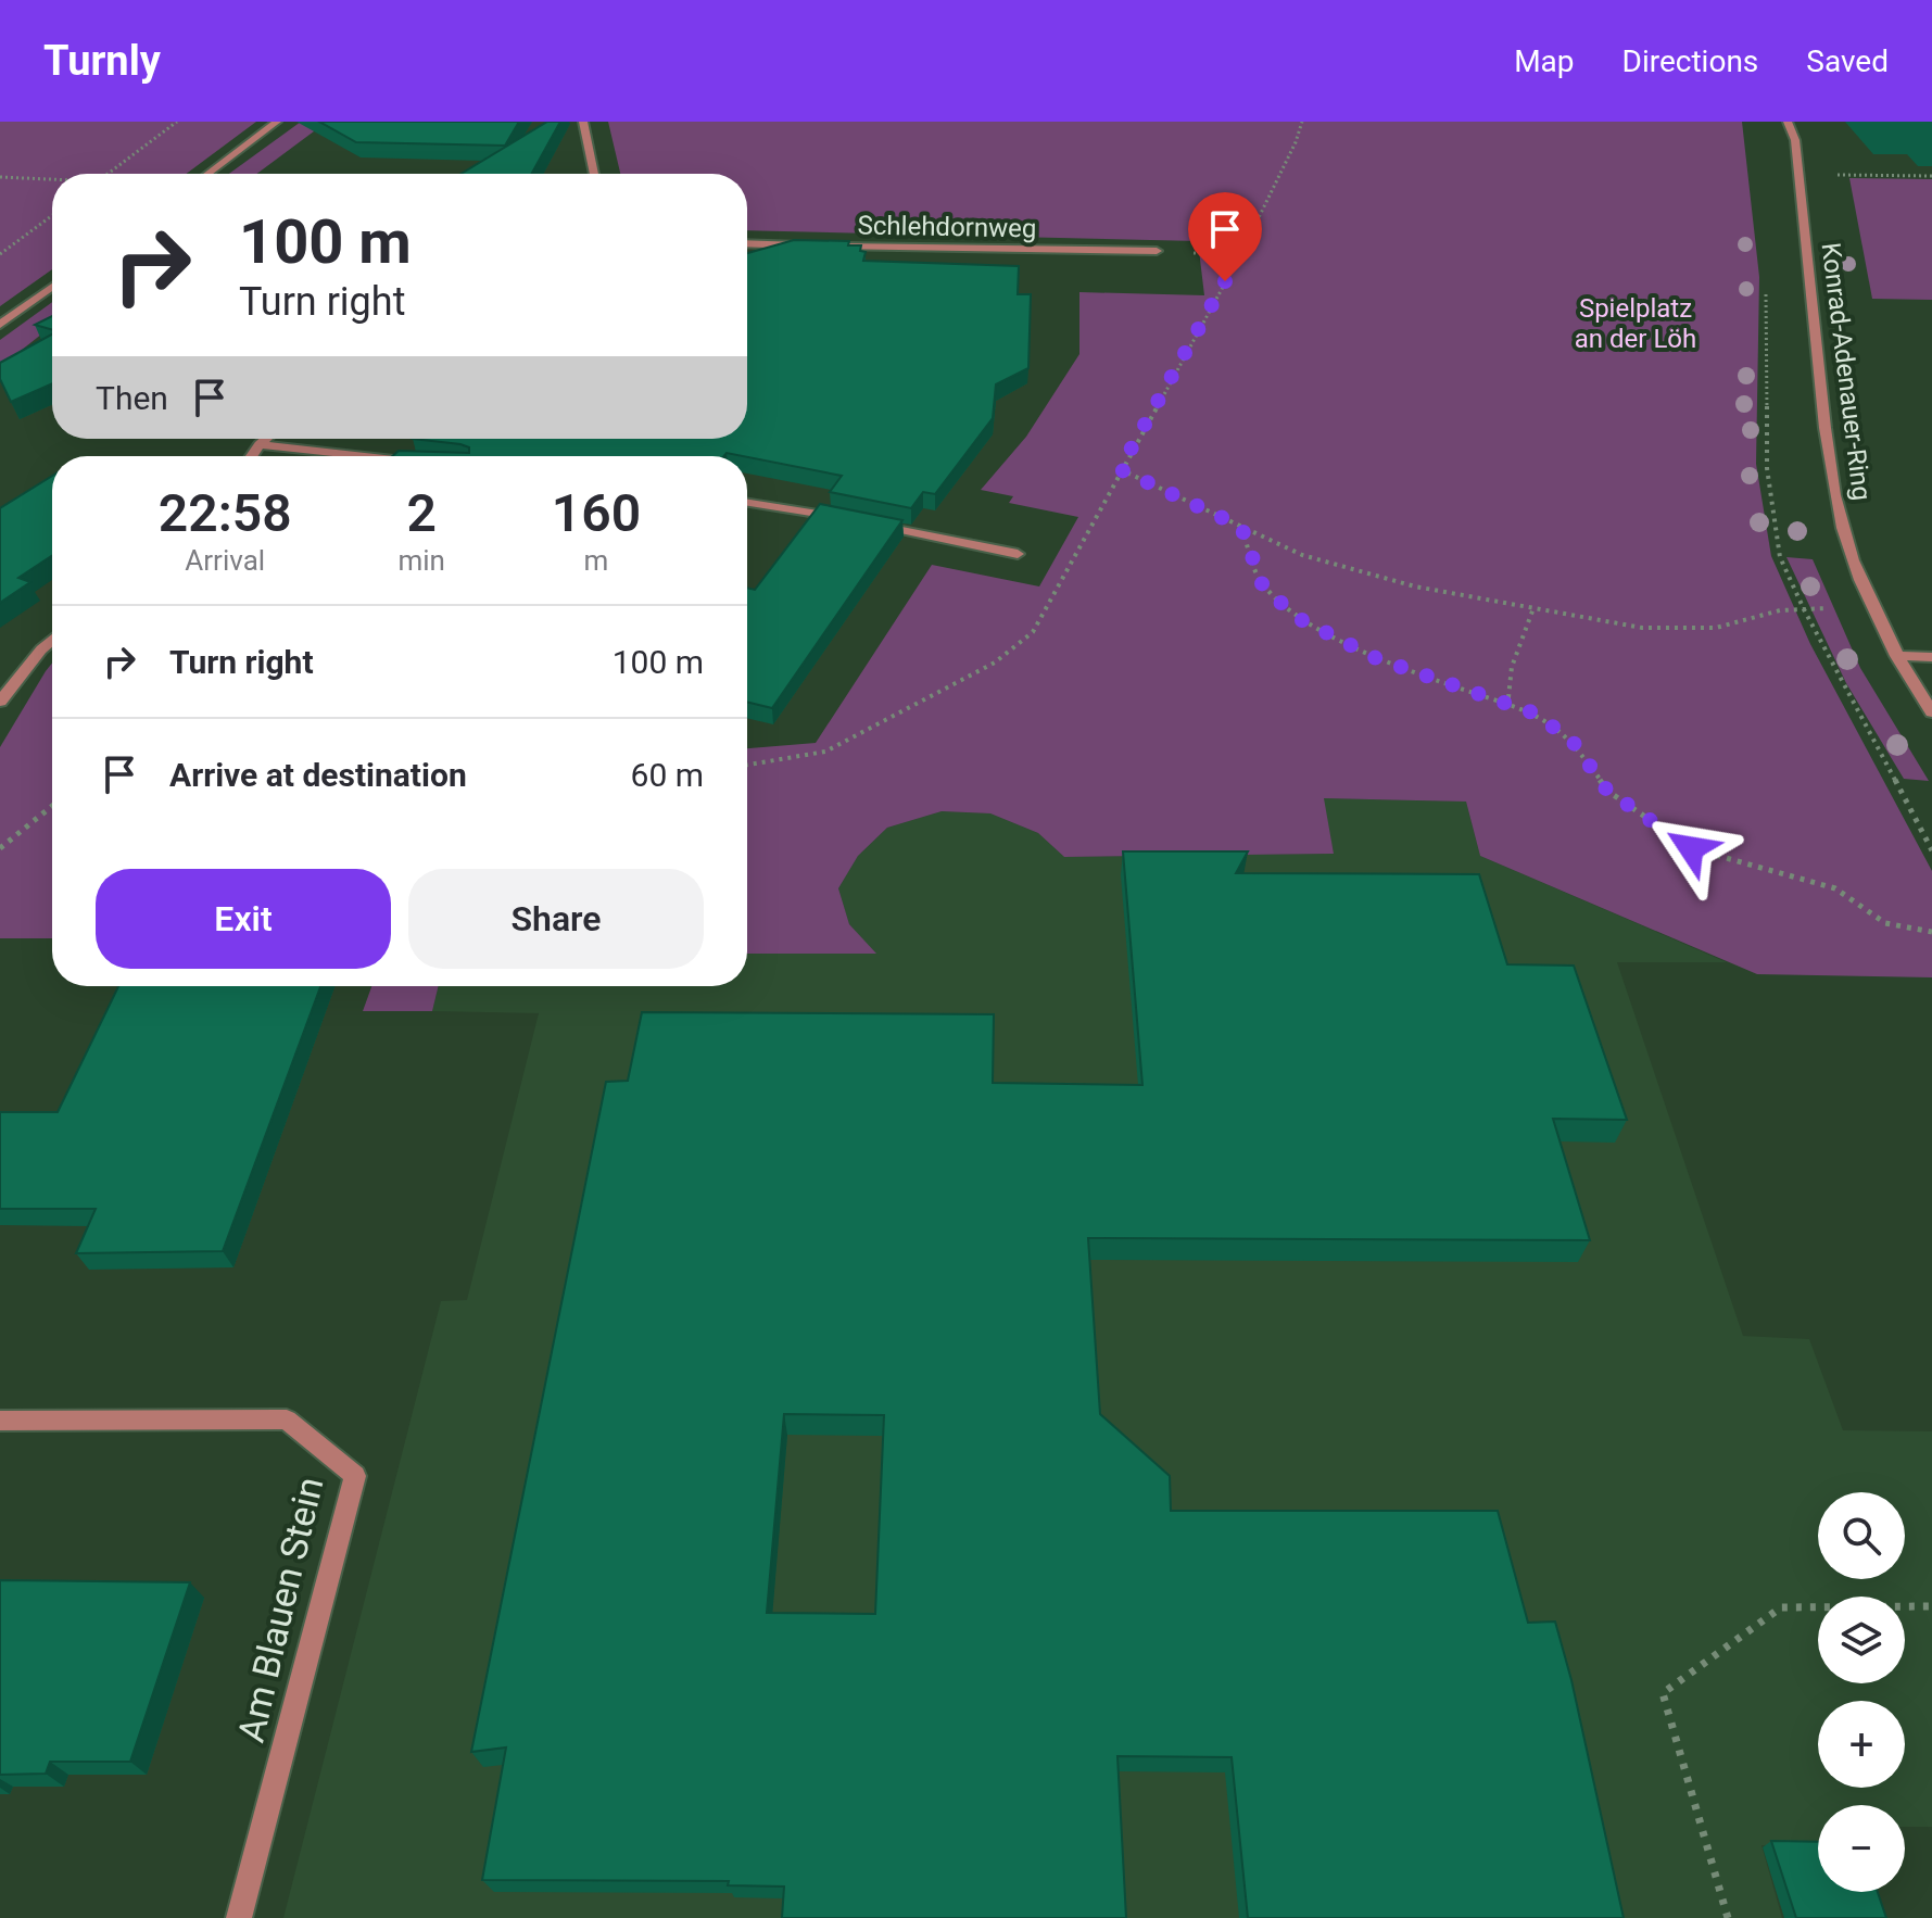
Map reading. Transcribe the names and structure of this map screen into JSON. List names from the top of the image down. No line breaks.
{"streets":{"street":["Schlehdornweg","Konrad-Adenauer-Ring","Am Blauen Stein"]},"parks":["Spielplatz an der Löh"],"page":{"header":"Turnly","nav":["Map","Directions","Saved"],"turn":["100 m","Turn right"],"then":"Then","eta":["22:58","Arrival","2","min","160","m"],"list":[{"name":"Turn right","value":"100 m"},{"name":"Arrive at destination","value":"60 m"}],"buttons":["Exit","Share"],"map_buttons":["+","−"]}}
